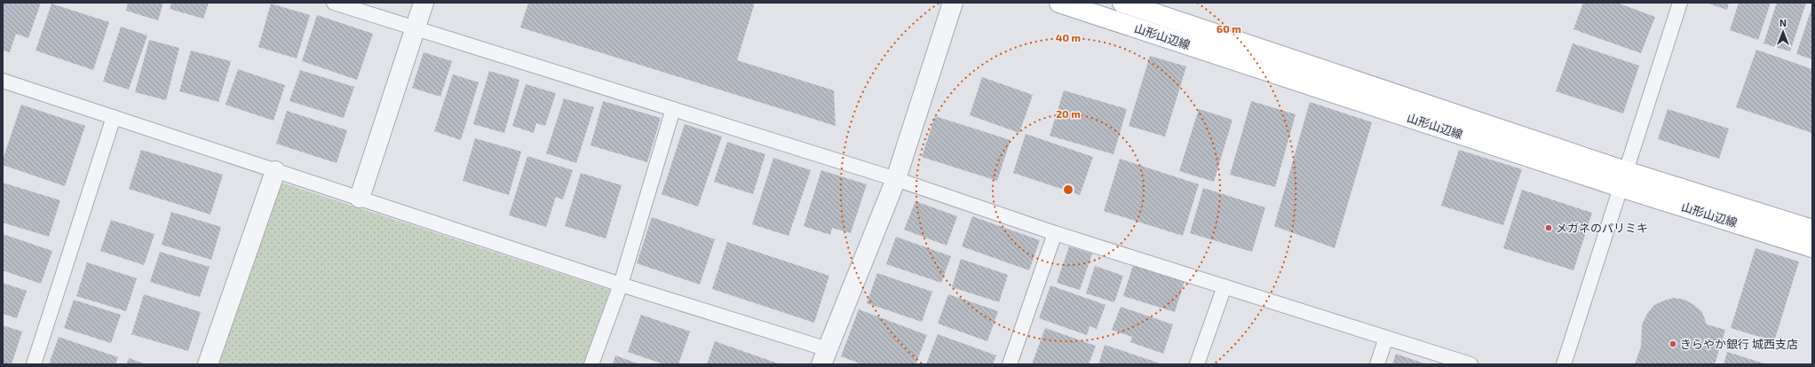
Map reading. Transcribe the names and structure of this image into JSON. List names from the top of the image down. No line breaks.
{"streets":{"main road":["山形山辺線"]},"places":["メガネのパリミキ","きらやか銀行 城西支店"],"north":"top","rings":["60 m","40 m","20 m"]}
